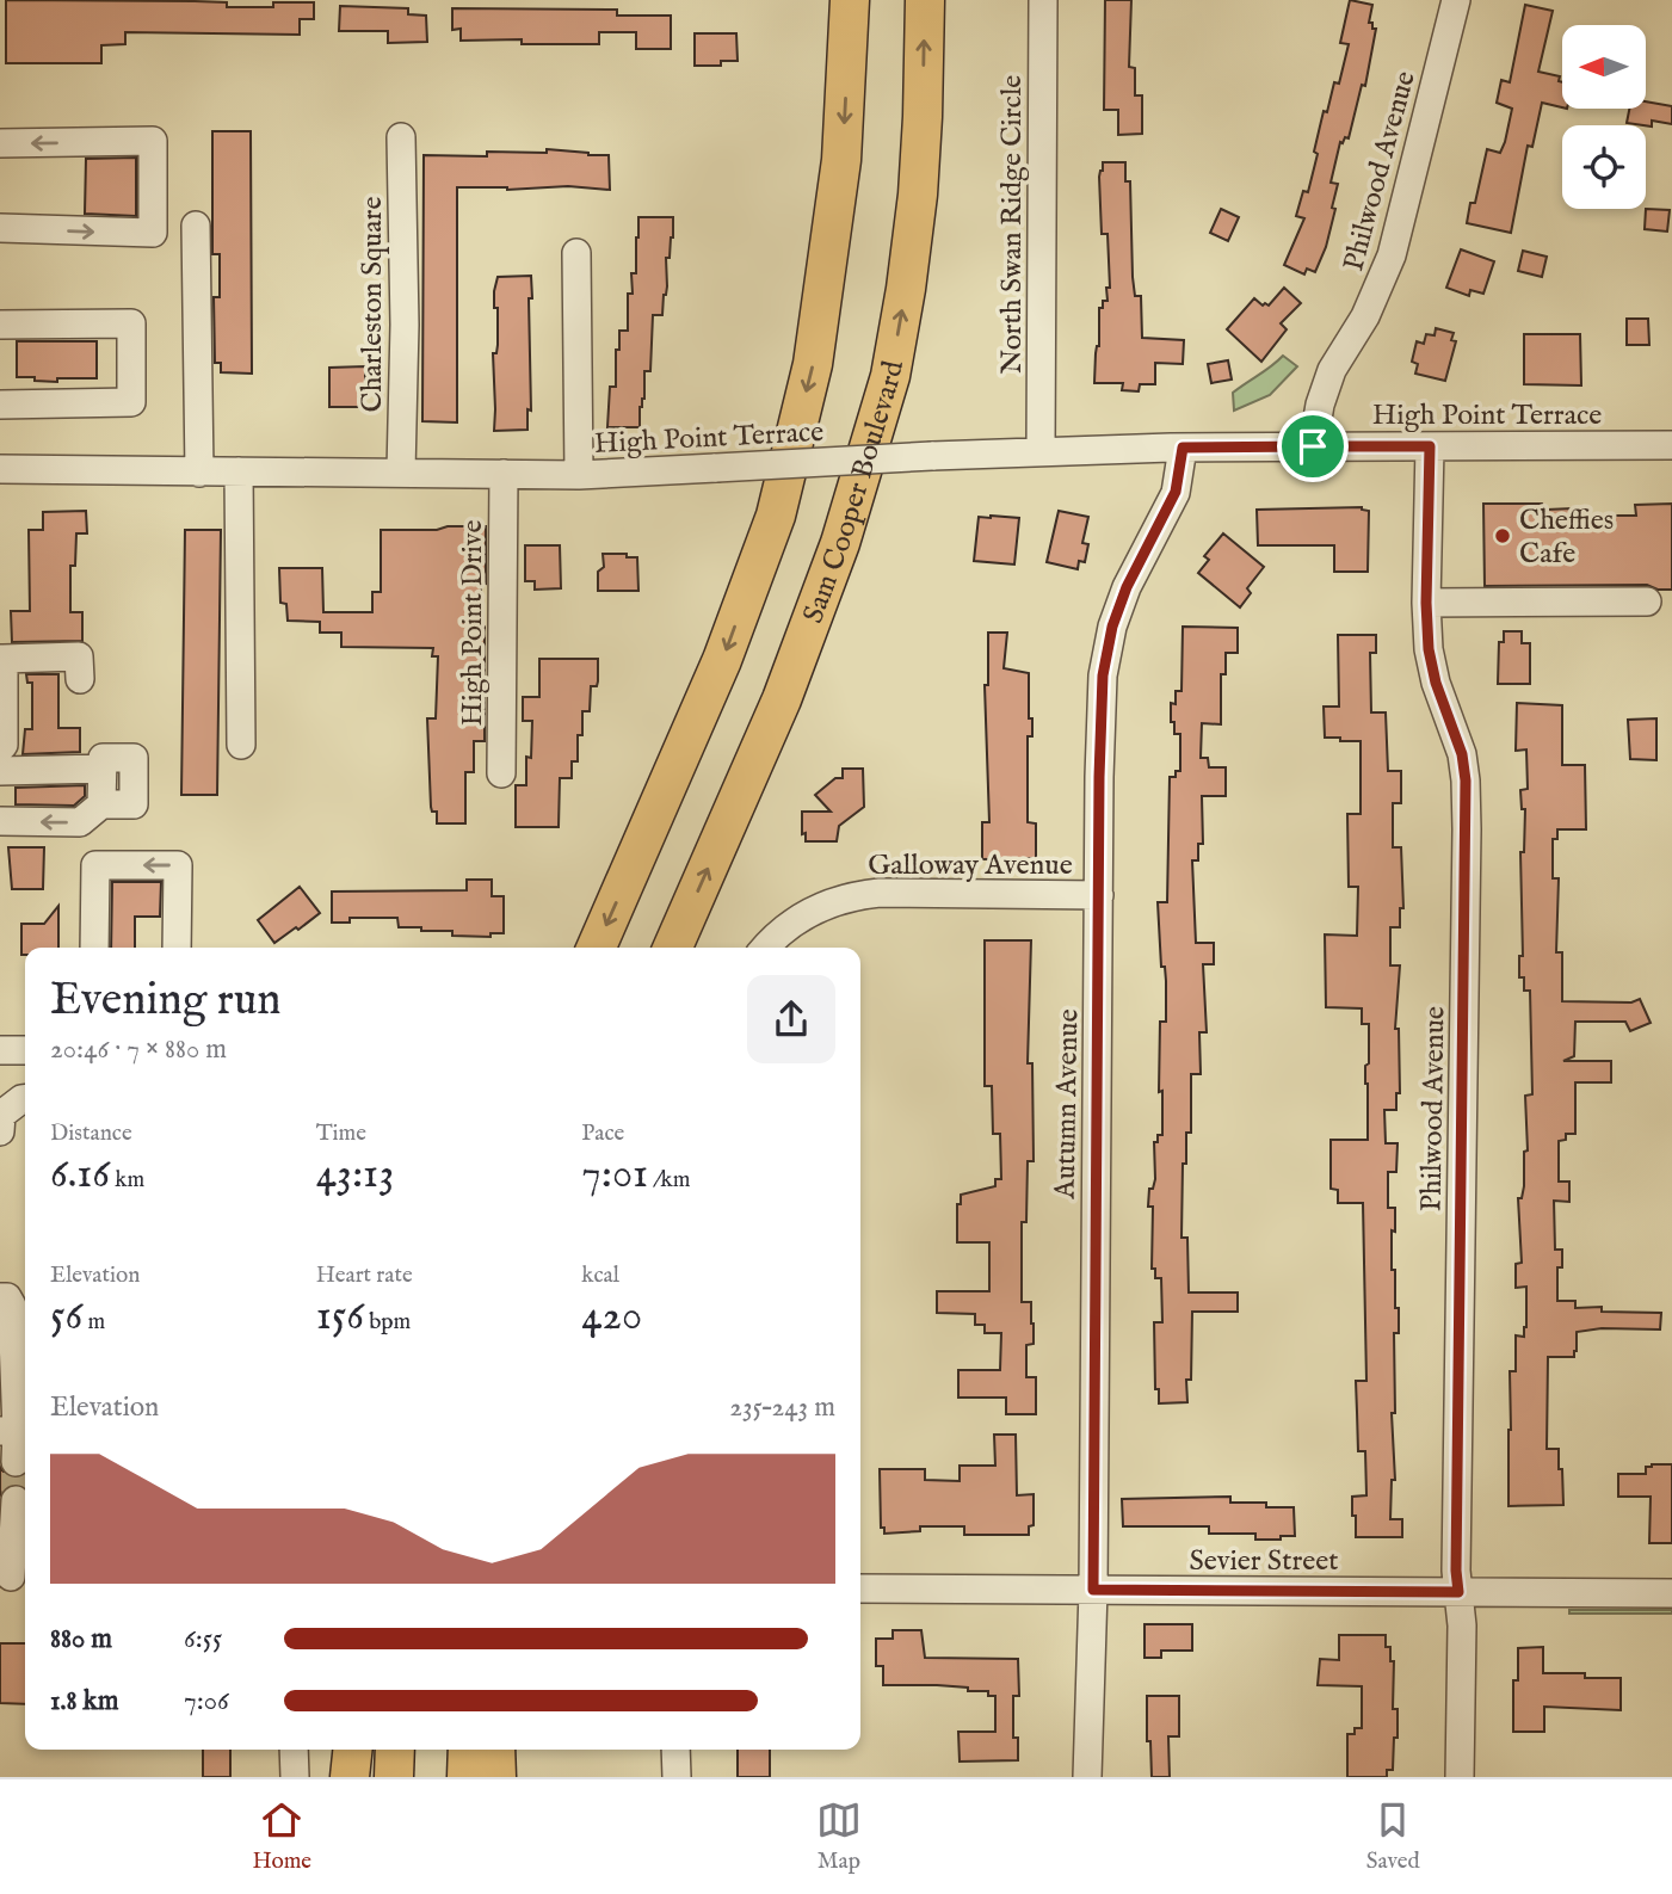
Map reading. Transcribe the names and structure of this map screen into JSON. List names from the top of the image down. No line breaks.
{"streets":{"highway":["Sam Cooper Boulevard"],"street":["Philwood Avenue","North Swan Ridge Circle","Charleston Square","High Point Terrace","High Point Drive","Galloway Avenue","Autumn Avenue","Sevier Street"]},"crossings":[["Philwood Avenue","High Point Terrace"],["Philwood Avenue","Sevier Street"],["North Swan Ridge Circle","High Point Terrace"],["Charleston Square","High Point Terrace"],["High Point Terrace","High Point Drive"],["High Point Terrace","Autumn Avenue"],["Galloway Avenue","Autumn Avenue"],["Autumn Avenue","Sevier Street"]],"places":["Cheffies Cafe"],"north":"left","page":{"heading":["Evening run","20:46 · 7 × 880 m"],"stats":[["Distance","6.16 km"],["Time","43:13"],["Pace","7:01 /km"],["Elevation","56 m"],["Heart rate","156 bpm"],["kcal","420"]],"chart":["Elevation","235–243 m"],"list":[{"name":"880 m","note":"6:55"},{"name":"1.8 km","note":"7:06"}],"tabs":["Home","Map","Saved"]}}
